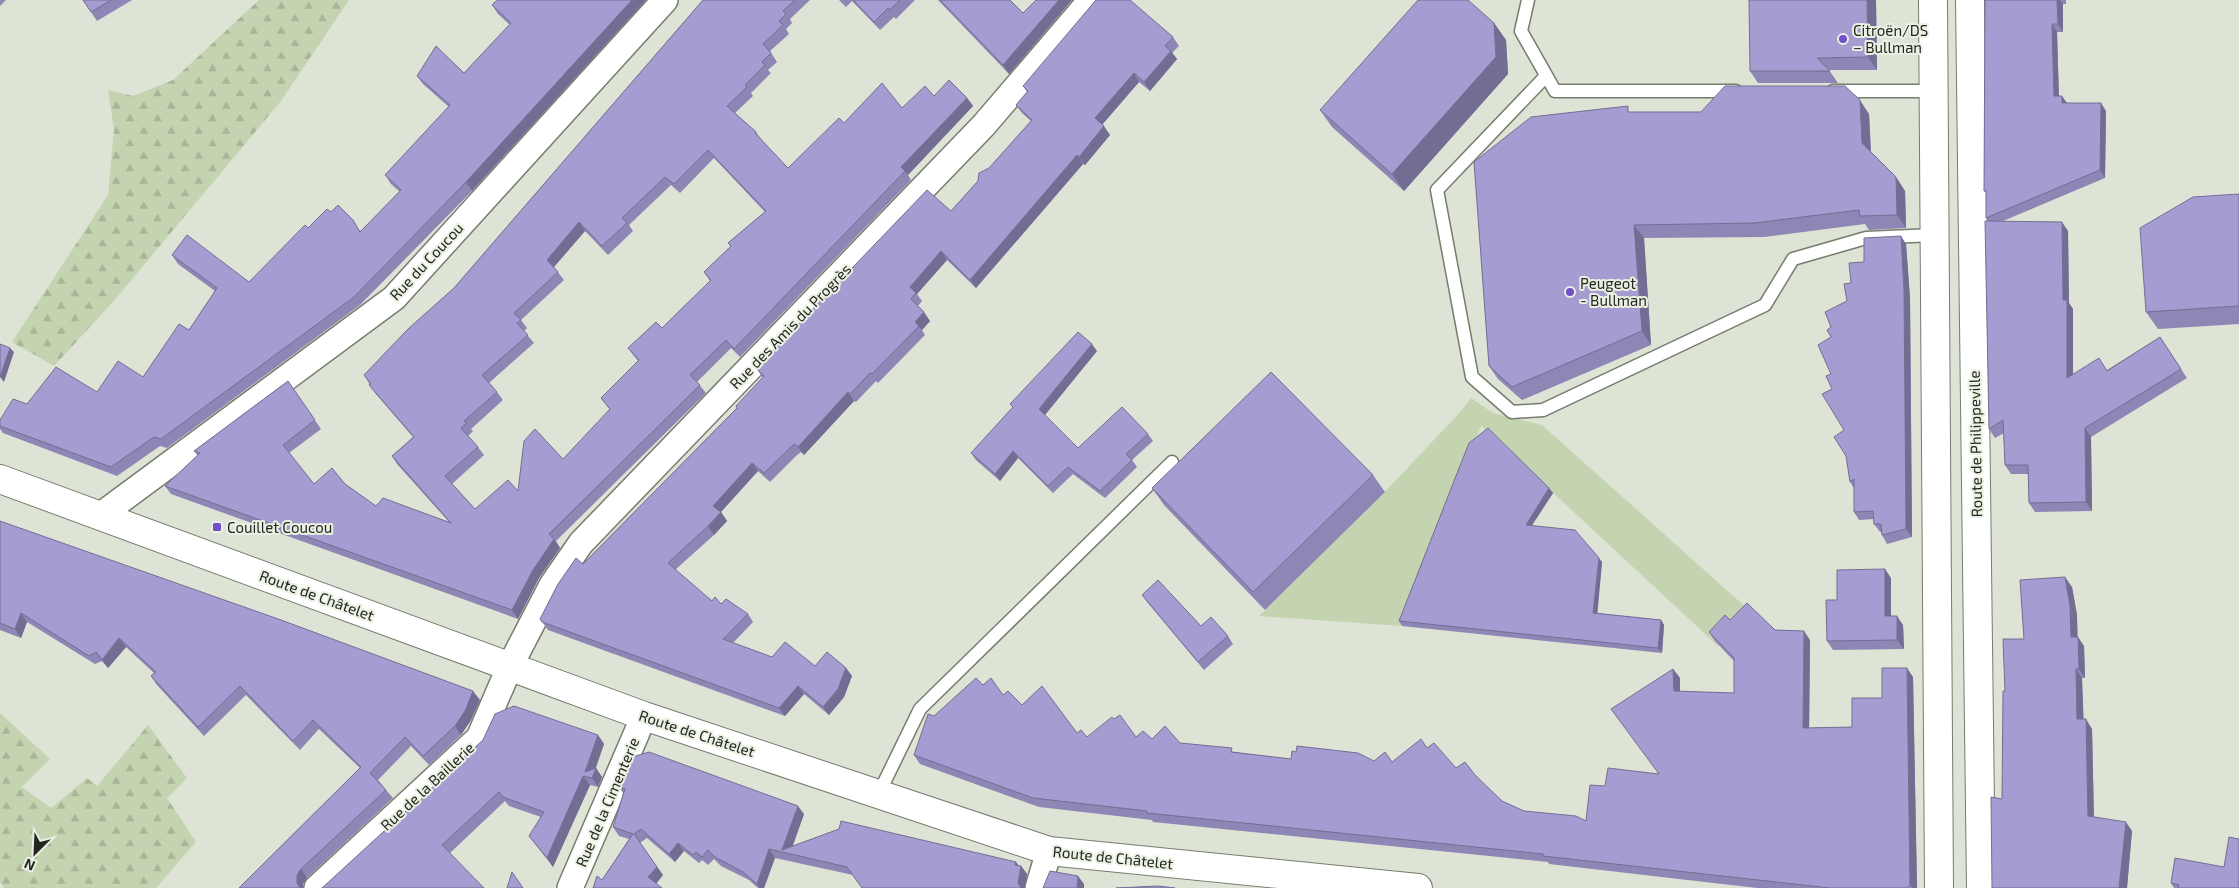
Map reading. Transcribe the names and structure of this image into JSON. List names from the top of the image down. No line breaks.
{"streets":{"main road":["Route de Philippeville","Route de Châtelet"],"street":["Rue du Coucou","Rue des Amis du Progrès","Rue de la Baillerie","Rue de la Cimenterie"]},"crossings":[["Rue du Coucou","Route de Châtelet"],["Rue des Amis du Progrès","Route de Châtelet"],["Rue des Amis du Progrès","Rue de la Baillerie"],["Route de Châtelet","Rue de la Baillerie"],["Route de Châtelet","Rue de la Cimenterie"]],"places":{"other":["Citroën/DS – Bullman","Peugeot - Bullman"],"transit":["Couillet Coucou"]},"north":"bottom left"}
